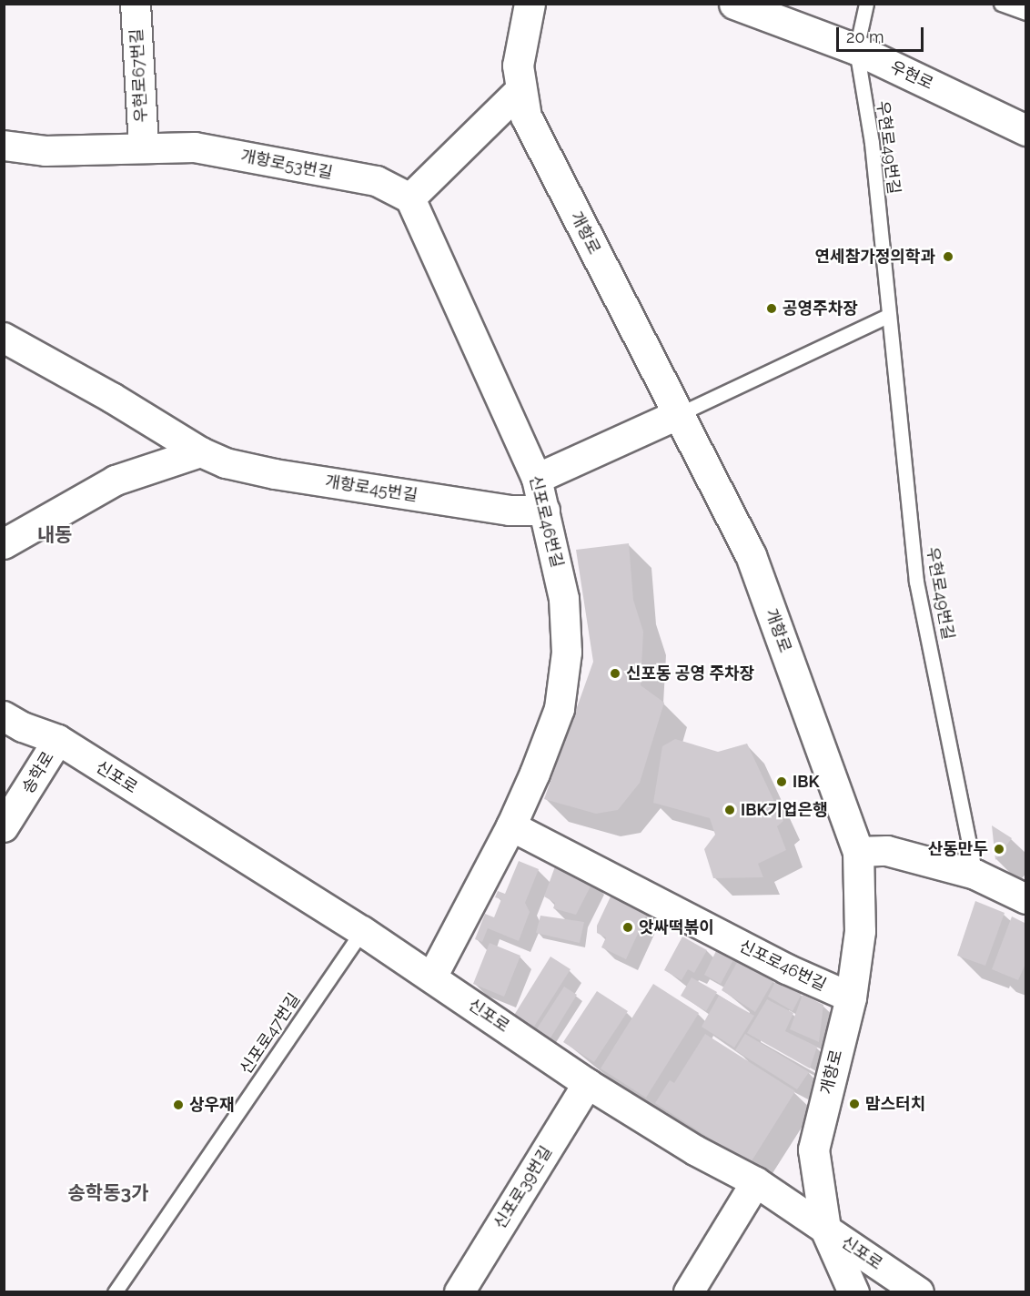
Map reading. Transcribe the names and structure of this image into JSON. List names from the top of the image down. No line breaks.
{"streets":{"street":["우현로67번길","우현로","개항로53번길","개항로","개항로45번길","신포로46번길","송학로","신포로","신포로39번길"],"lane":["우현로49번길","신포로47번길"]},"crossings":[["우현로67번길","개항로53번길"],["우현로","우현로49번길"],["개항로53번길","신포로46번길"],["개항로","신포로46번길"],["개항로","신포로"],["개항로45번길","신포로46번길"],["신포로46번길","신포로"],["송학로","신포로"],["신포로","신포로47번길"],["신포로","신포로39번길"]],"districts":["내동","송학동3가"],"places":["연세참가정의학과","공영주차장","신포동 공영 주차장","IBK","IBK기업은행","산동만두","앗싸떡볶이","맘스터치","상우재"],"scale_bar":"20 m"}
